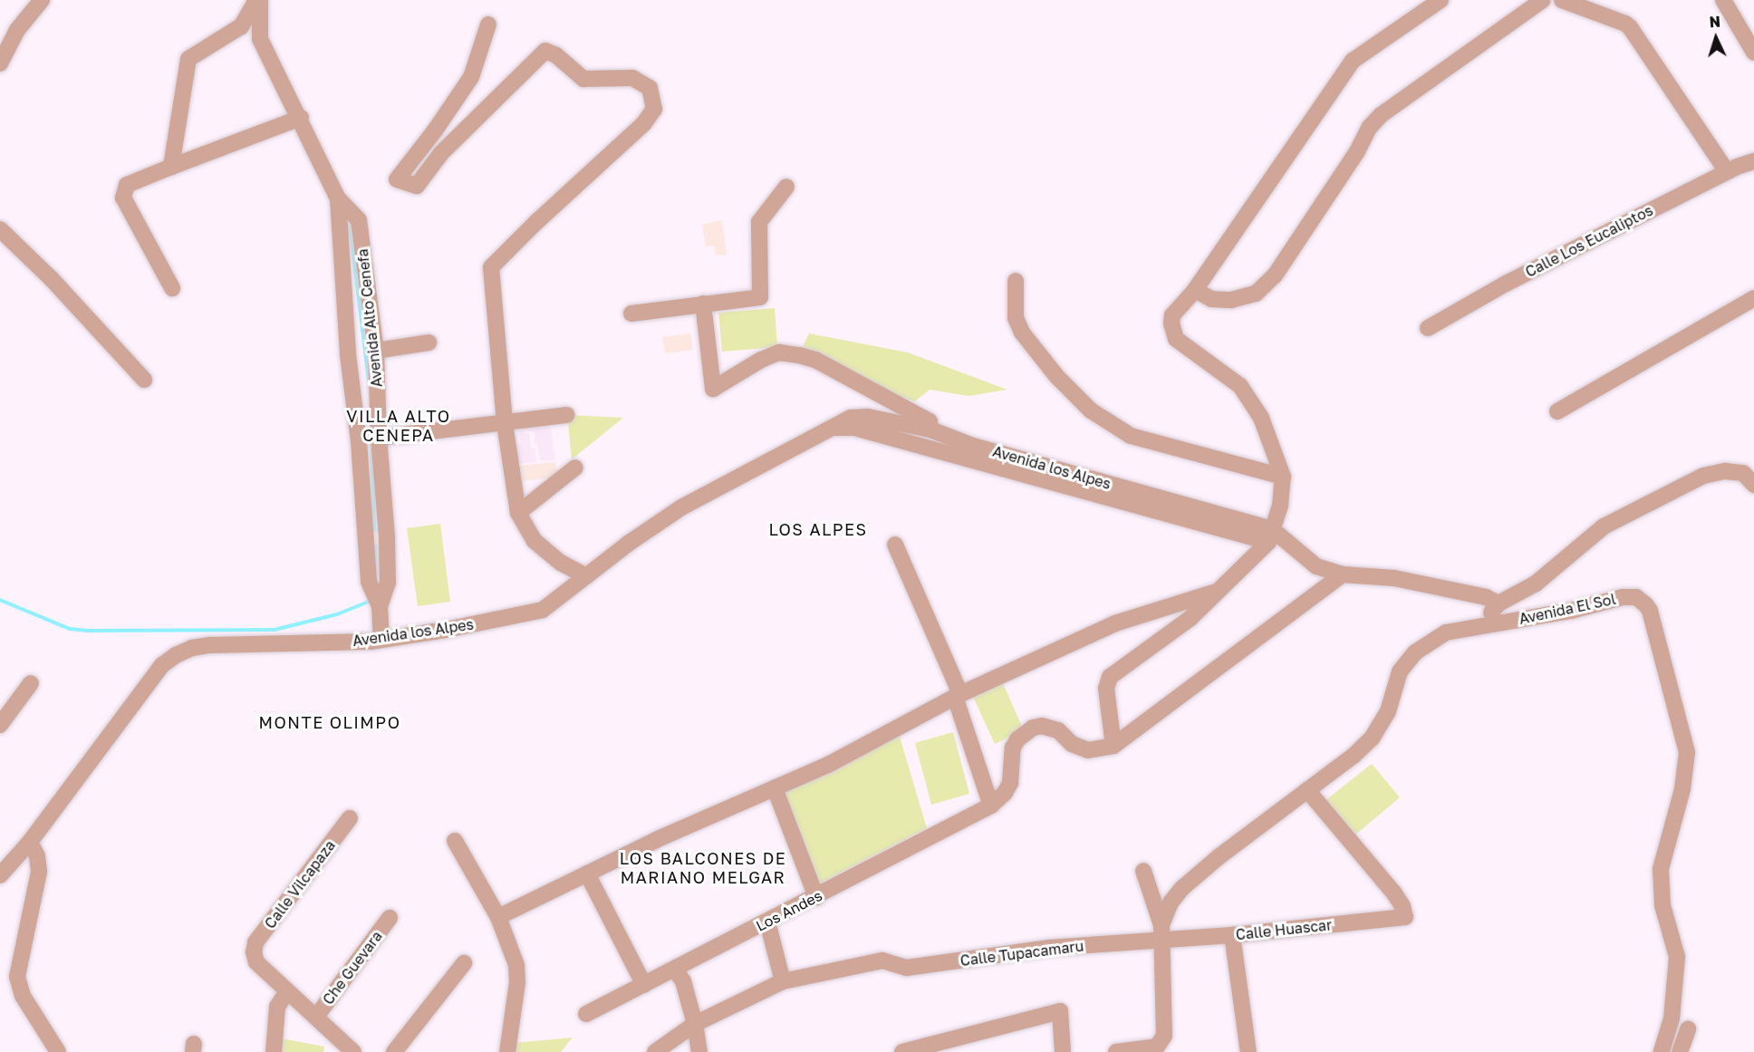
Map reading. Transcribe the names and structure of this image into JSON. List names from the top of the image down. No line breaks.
{"streets":{"street":["Calle Los Eucaliptos","Avenida Alto Cenefa","Avenida los Alpes","Avenida El Sol","Calle Vilcapaza","Los Andes","Calle Huascar","Calle Tupacamaru","Che Guevara"]},"crossings":[["Avenida Alto Cenefa","Avenida los Alpes"],["Avenida El Sol","Calle Huascar"],["Avenida El Sol","Calle Tupacamaru"],["Calle Huascar","Calle Tupacamaru"]],"districts":["VILLA ALTO CENEPA","LOS ALPES","MONTE OLIMPO","LOS BALCONES DE MARIANO MELGAR"],"north":"top"}
